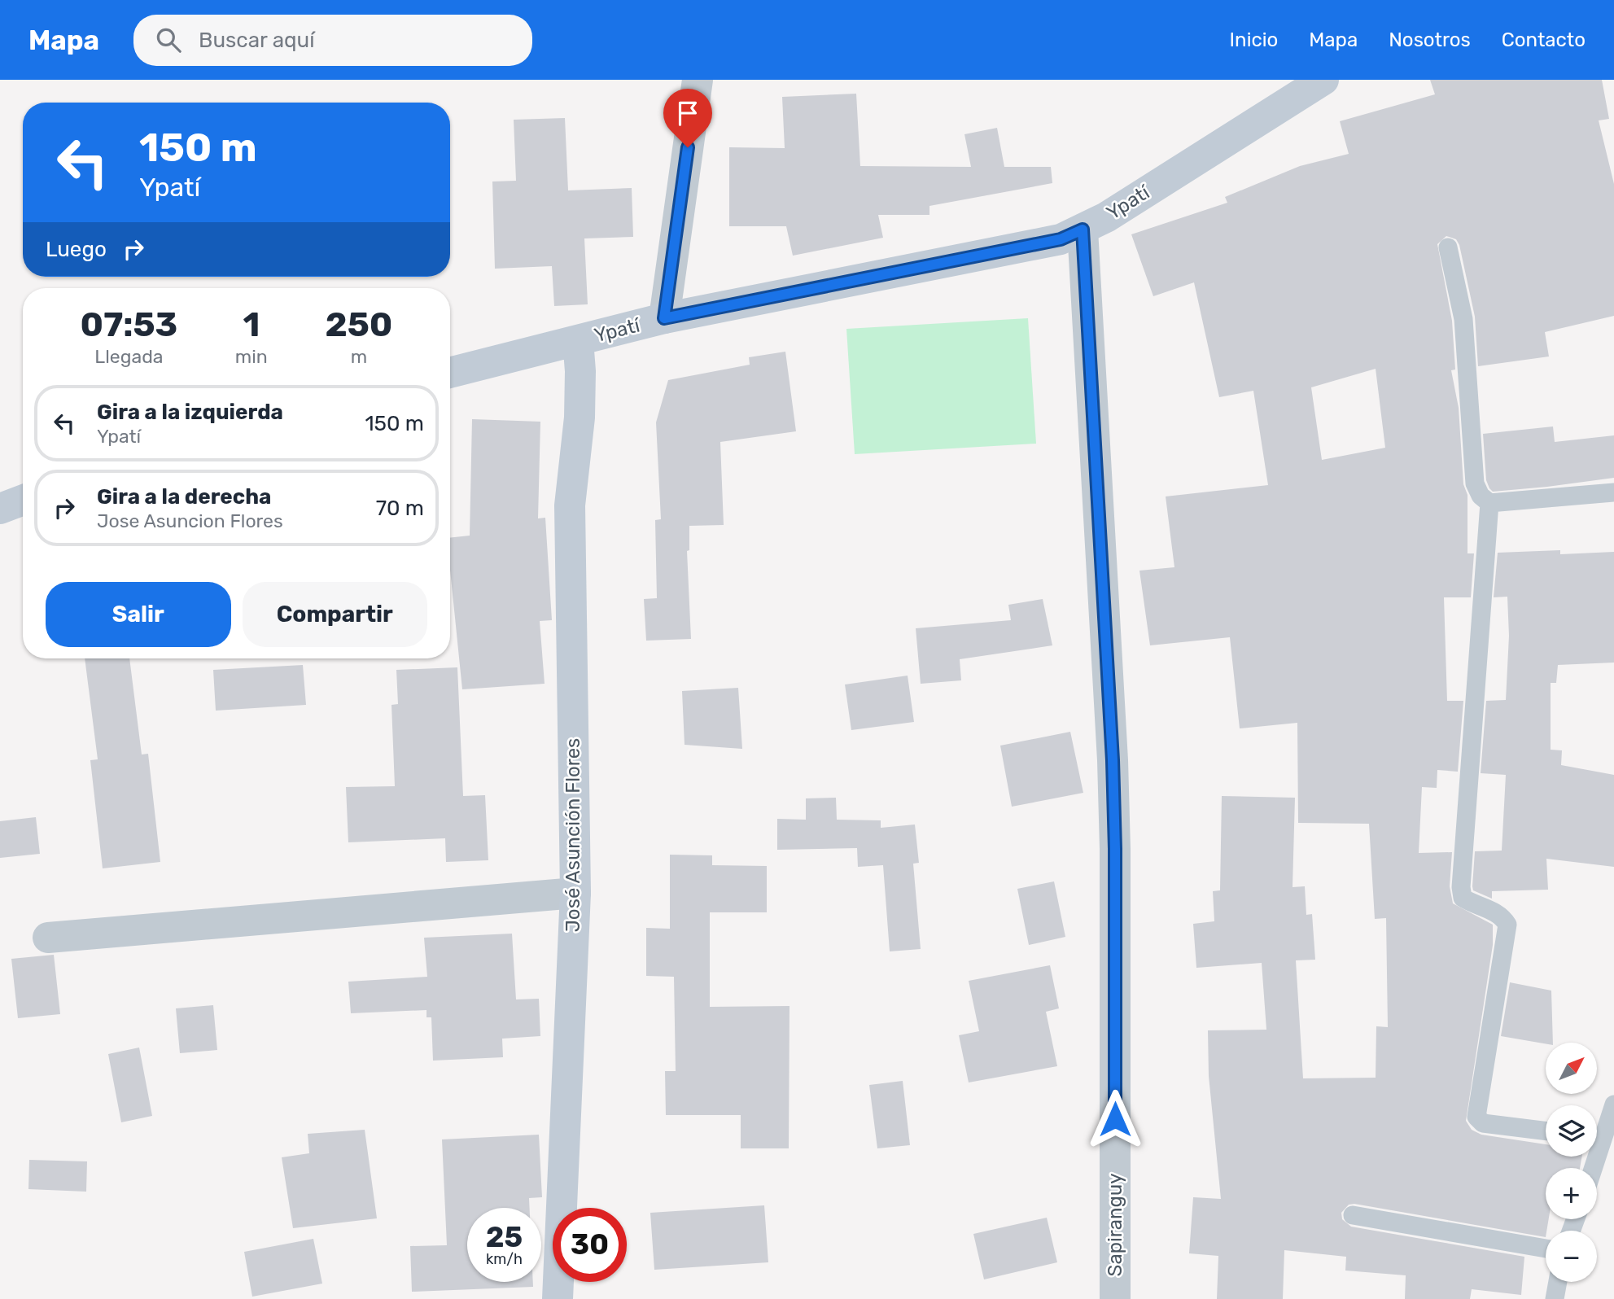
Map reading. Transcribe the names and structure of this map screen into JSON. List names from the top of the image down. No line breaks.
{"streets":{"street":["Ypatí","José Asunción Flores","Sapiranguy"]},"crossings":[["Ypatí","José Asunción Flores"],["Ypatí","Sapiranguy"]],"north":"top right","page":{"header":"Mapa","search":"Buscar aquí","nav":["Inicio","Mapa","Nosotros","Contacto"],"turn":["150 m","Ypatí"],"then":"Luego","eta":["07:53","Llegada","1","min","250","m"],"list":[{"name":"Gira a la izquierda","note":"Ypatí","value":"150 m"},{"name":"Gira a la derecha","note":"Jose Asuncion Flores","value":"70 m"}],"buttons":["Salir","Compartir"],"map_buttons":["+","−"],"speed":"25 km/h","limit":"30"}}
